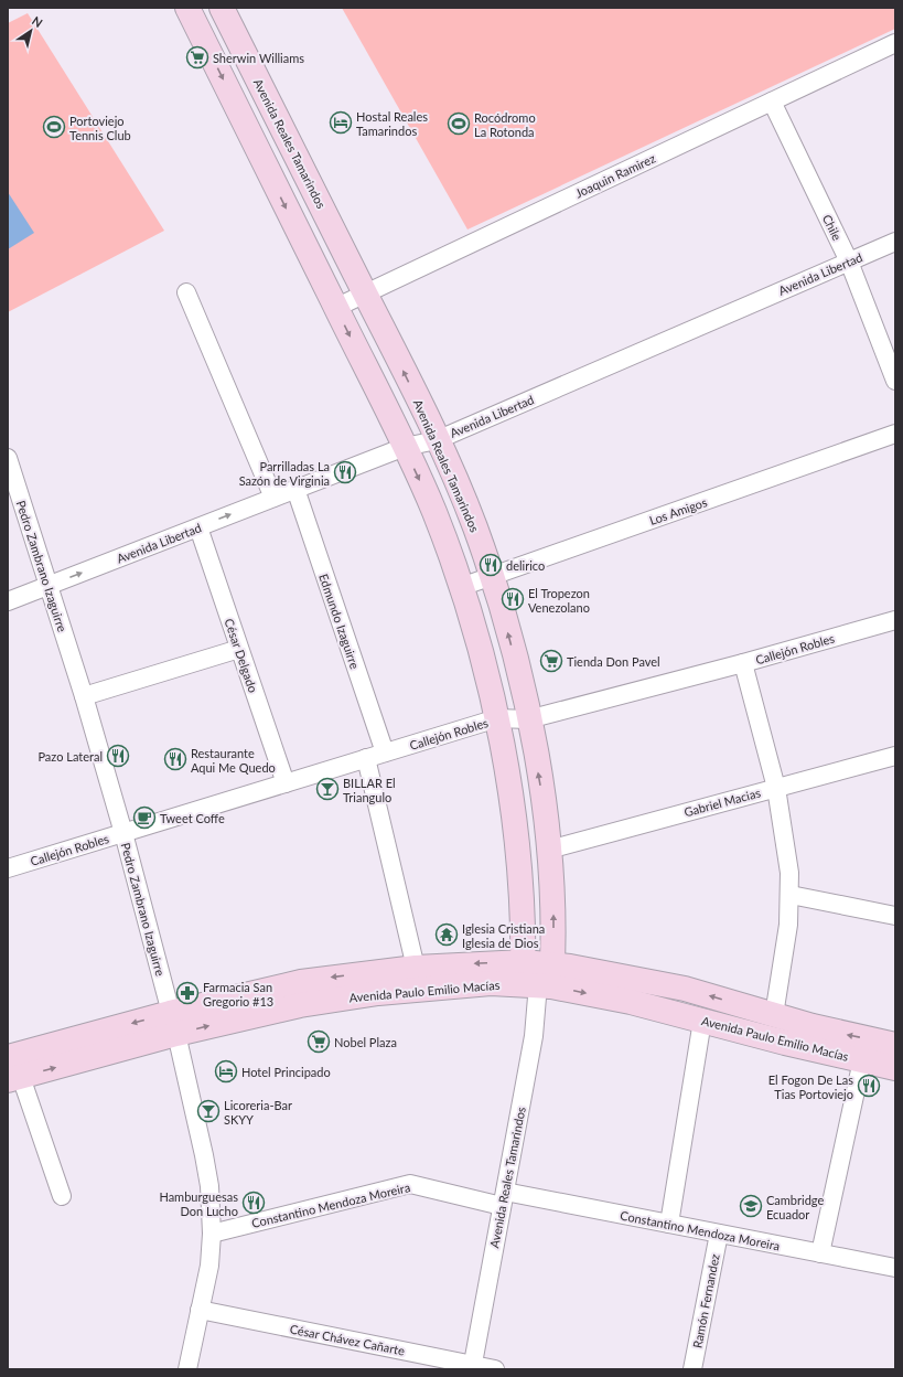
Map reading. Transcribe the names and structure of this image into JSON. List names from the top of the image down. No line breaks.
{"streets":{"main road":["Avenida Reales Tamarindos","Avenida Paulo Emilio Macías"],"street":["Joaquin Ramirez","Chile","Avenida Libertad","Los Amigos","Pedro Zambrano Izaguirre","Edmundo Izaguirre","Callejón Robles","César Delgado","Gabriel Macias","Constantino Mendoza Moreira","Ramón Fernandez","César Chávez Cañarte"]},"crossings":[["Avenida Reales Tamarindos","Joaquin Ramirez"],["Avenida Reales Tamarindos","Avenida Libertad"],["Avenida Reales Tamarindos","Los Amigos"],["Avenida Reales Tamarindos","Callejón Robles"],["Avenida Reales Tamarindos","Gabriel Macias"],["Avenida Reales Tamarindos","Avenida Paulo Emilio Macías"],["Avenida Reales Tamarindos","Constantino Mendoza Moreira"],["Avenida Reales Tamarindos","César Chávez Cañarte"],["Joaquin Ramirez","Chile"],["Chile","Avenida Libertad"],["Avenida Libertad","Pedro Zambrano Izaguirre"],["Avenida Libertad","Edmundo Izaguirre"],["Avenida Libertad","César Delgado"],["Pedro Zambrano Izaguirre","Callejón Robles"],["Pedro Zambrano Izaguirre","Avenida Paulo Emilio Macías"],["Pedro Zambrano Izaguirre","Constantino Mendoza Moreira"],["Pedro Zambrano Izaguirre","César Chávez Cañarte"],["Edmundo Izaguirre","Callejón Robles"],["Callejón Robles","César Delgado"],["Constantino Mendoza Moreira","Ramón Fernandez"]],"places":{"supermarket":["Sherwin Williams","Tienda Don Pavel","Nobel Plaza"],"hotel":["Hostal Reales Tamarindos","Hotel Principado"],"sports":["Rocódromo La Rotonda","Portoviejo Tennis Club"],"restaurant":["Parrilladas La Sazón de Virginia","delirico","El Tropezon Venezolano","Pazo Lateral","Restaurante Aqui Me Quedo","El Fogon De Las Tias Portoviejo","Hamburguesas Don Lucho"],"bar":["BILLAR El Triangulo","Licoreria-Bar SKYY"],"cafe":["Tweet Coffe"],"temple":["Iglesia Cristiana Iglesia de Dios"],"pharmacy":["Farmacia San Gregorio #13"],"school or university":["Cambridge Ecuador"]},"north":"top right"}
